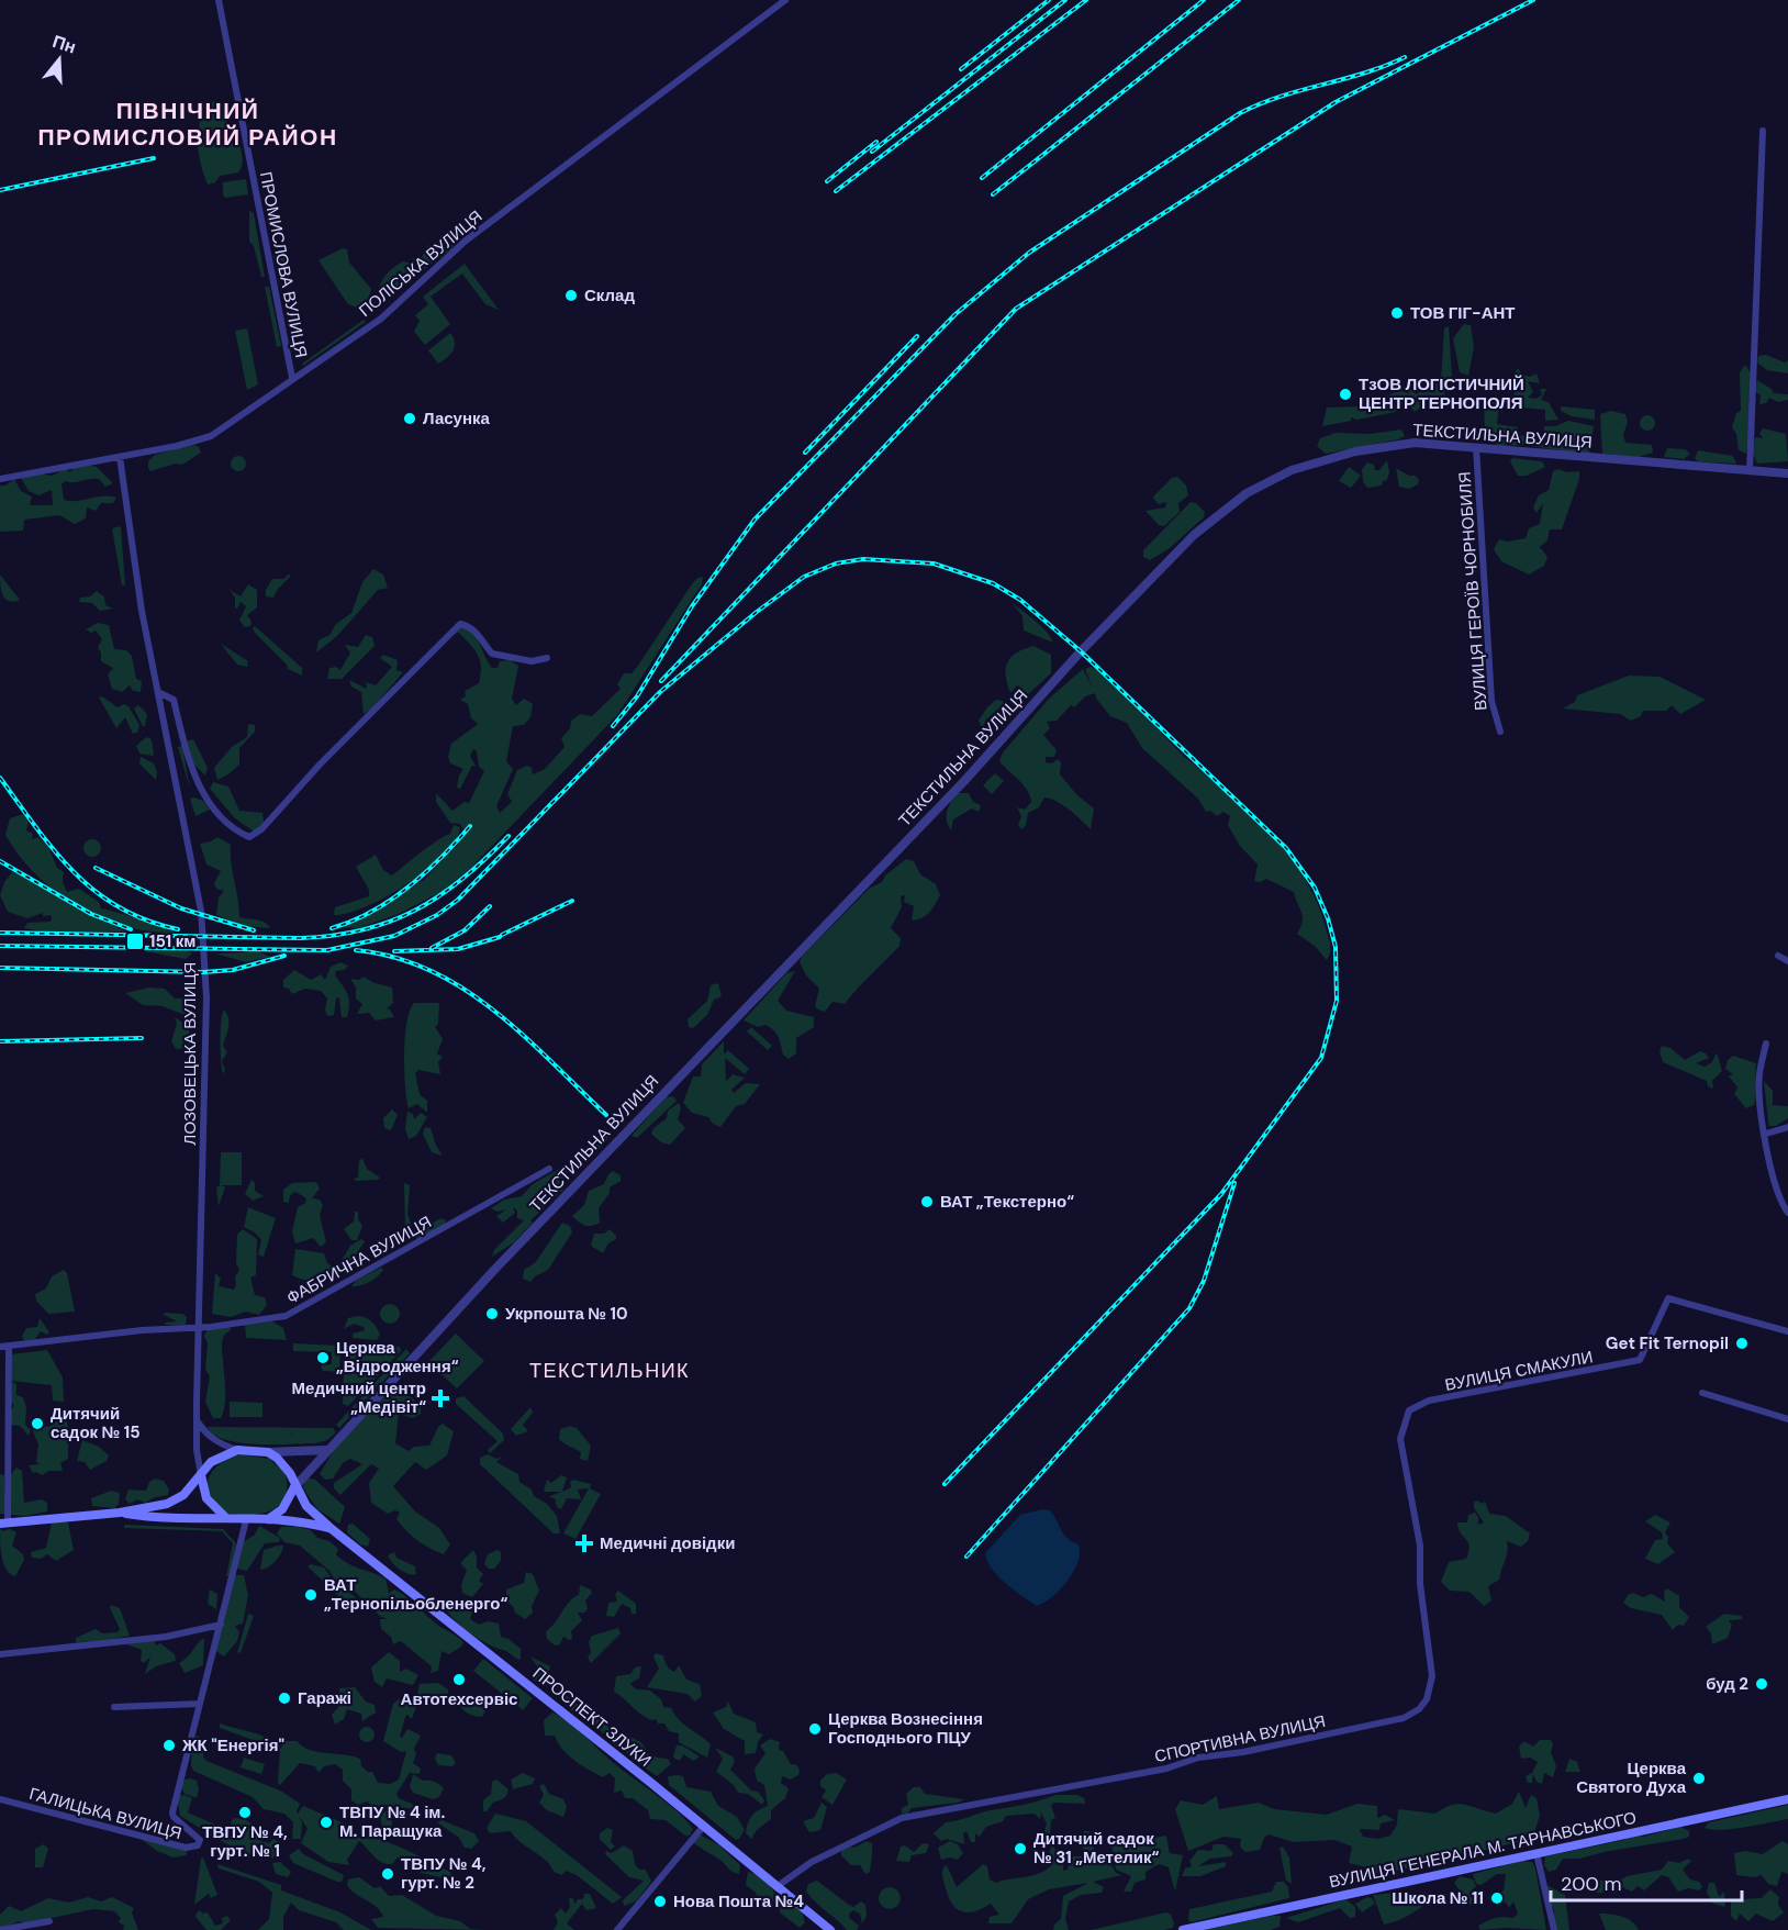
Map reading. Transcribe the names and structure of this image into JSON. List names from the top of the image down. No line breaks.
{"streets":{"main road":["ПРОСПЕКТ ЗЛУКИ","ВУЛИЦЯ ГЕНЕРАЛА М. ТАРНАВСЬКОГО"],"street":["ПОЛІСЬКА ВУЛИЦЯ","ПРОМИСЛОВА ВУЛИЦЯ","ТЕКСТИЛЬНА ВУЛИЦЯ","ВУЛИЦЯ ГЕРОЇВ ЧОРНОБИЛЯ","ЛОЗОВЕЦЬКА ВУЛИЦЯ","ФАБРИЧНА ВУЛИЦЯ","ВУЛИЦЯ СМАКУЛИ","СПОРТИВНА ВУЛИЦЯ","ГАЛИЦЬКА ВУЛИЦЯ"]},"crossings":[["ПОЛІСЬКА ВУЛИЦЯ","ПРОМИСЛОВА ВУЛИЦЯ"],["ПОЛІСЬКА ВУЛИЦЯ","ЛОЗОВЕЦЬКА ВУЛИЦЯ"],["ТЕКСТИЛЬНА ВУЛИЦЯ","ВУЛИЦЯ ГЕРОЇВ ЧОРНОБИЛЯ"],["ТЕКСТИЛЬНА ВУЛИЦЯ","ЛОЗОВЕЦЬКА ВУЛИЦЯ"],["ТЕКСТИЛЬНА ВУЛИЦЯ","ПРОСПЕКТ ЗЛУКИ"],["ЛОЗОВЕЦЬКА ВУЛИЦЯ","ФАБРИЧНА ВУЛИЦЯ"],["ЛОЗОВЕЦЬКА ВУЛИЦЯ","ПРОСПЕКТ ЗЛУКИ"],["ВУЛИЦЯ СМАКУЛИ","СПОРТИВНА ВУЛИЦЯ"],["ПРОСПЕКТ ЗЛУКИ","СПОРТИВНА ВУЛИЦЯ"]],"districts":["ПІВНІЧНИЙ ПРОМИСЛОВИЙ РАЙОН","ТЕКСТИЛЬНИК"],"places":{"other":["Склад","ТОВ ГІГ-АНТ","ТзОВ ЛОГІСТИЧНИЙ ЦЕНТР ТЕРНОПОЛЯ","Ласунка","ВАТ „Текстерно“","Укрпошта № 10","Get Fit Ternopil","Церква „Відродження“","Дитячий садок № 15","ВАТ „Тернопільобленерго“","Автотехсервіс","буд 2","Гаражі","Церква Вознесіння Господнього ПЦУ","ЖК \"Енергія\"","Церква Святого Духа","ТВПУ № 4, гурт. № 1","ТВПУ № 4 ім. М. Паращука","Дитячий садок № 31 „Метелик“","ТВПУ № 4, гурт. № 2","Школа № 11","Нова Пошта №4"],"transit":["151 км"],"health":["Медичний центр „Медівіт“","Медичні довідки"]},"scale_bar":"200 m","north":"top"}
